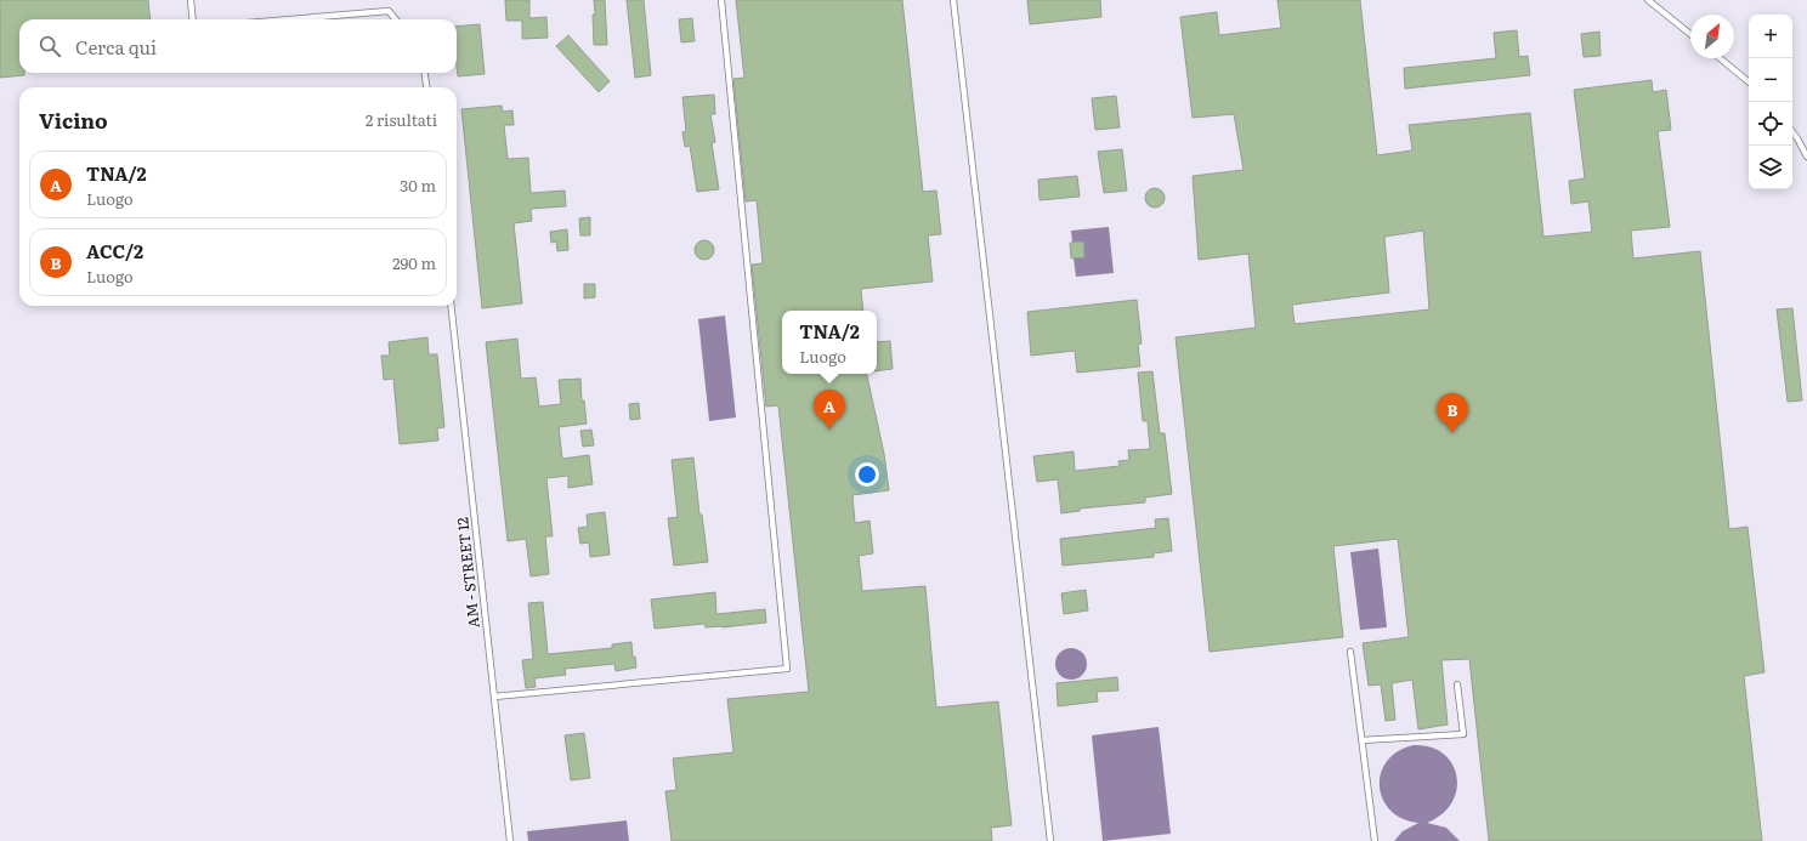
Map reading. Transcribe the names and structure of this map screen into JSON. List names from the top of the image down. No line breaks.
{"streets":{"lane":["AM - STREET 12"]},"north":"top right","page":{"map_buttons":["+","−"],"search":"Cerca qui","heading":["Vicino","2 risultati"],"list":[{"mark":"A","name":"TNA/2","note":"Luogo","value":"30 m"},{"mark":"B","name":"ACC/2","note":"Luogo","value":"290 m"}],"popup":["TNA/2","Luogo"],"pins":["A","B"]}}
